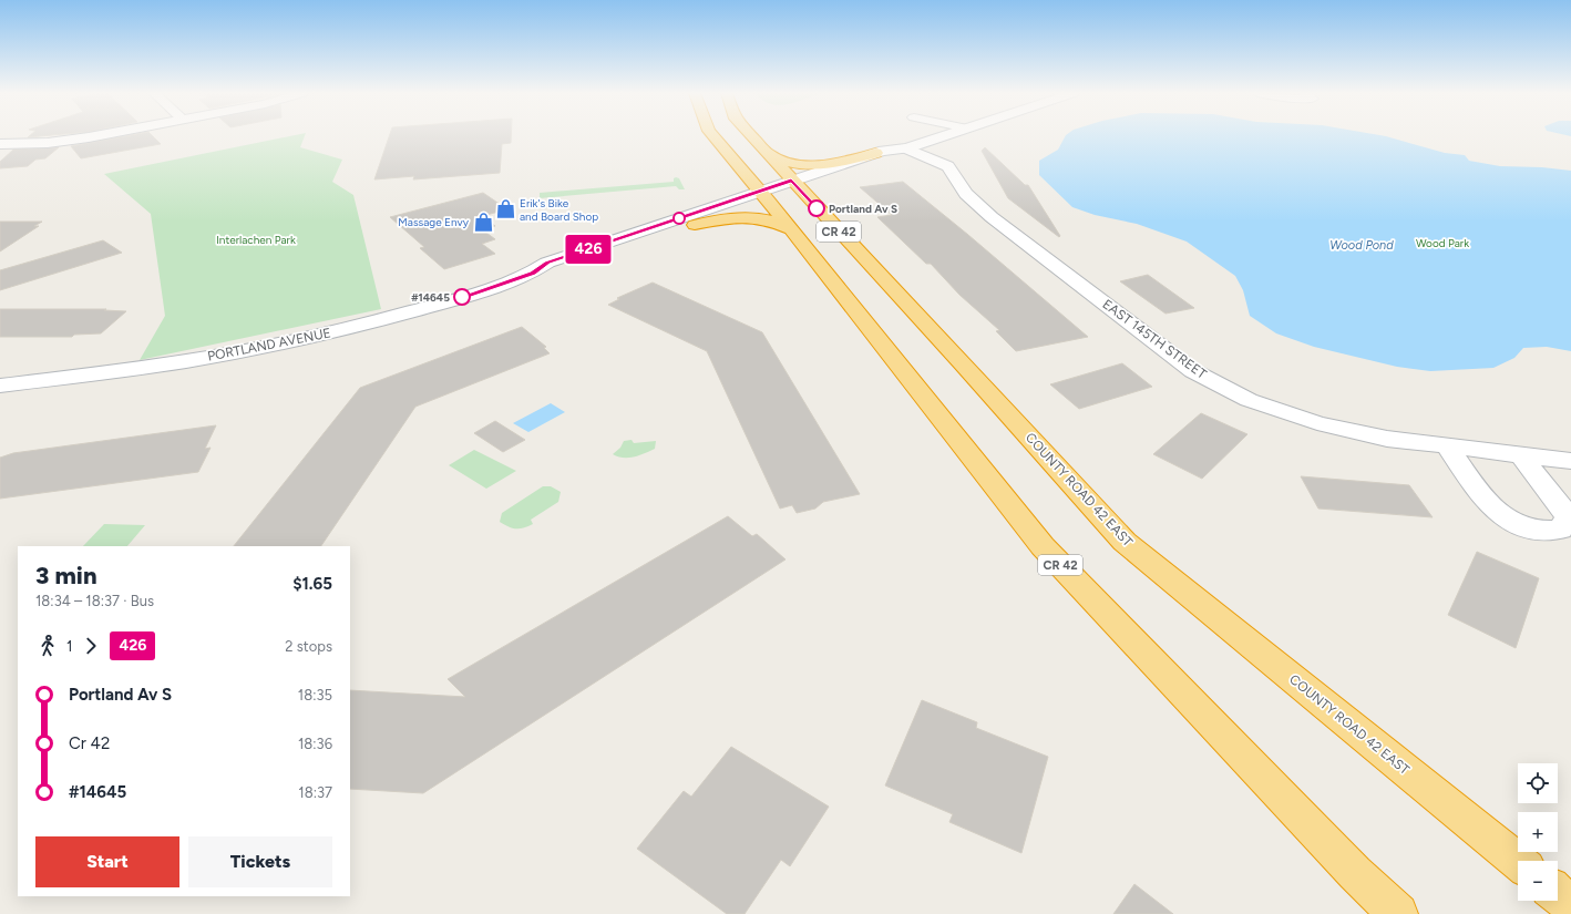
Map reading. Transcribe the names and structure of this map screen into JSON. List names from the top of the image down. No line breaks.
{"streets":{"highway":["CR 42","COUNTY ROAD 42 EAST"],"street":["EAST 145TH STREET","PORTLAND AVENUE"]},"crossings":[["CR 42","PORTLAND AVENUE"],["EAST 145TH STREET","PORTLAND AVENUE"],["PORTLAND AVENUE","COUNTY ROAD 42 EAST"]],"water":["Wood Pond"],"parks":["Interlachen Park","Wood Park"],"places":{"other":["Portland Av S","#14645"],"shop":["Erik's Bike and Board Shop","Massage Envy"]},"lines":["bus line 426"],"page":{"on_map":"426","heading":["3 min","18:34 – 18:37 · Bus","$1.65"],"legs":["1","426","2 stops"],"list":[{"name":"Portland Av S","value":"18:35"},{"name":"Cr 42","value":"18:36"},{"name":"#14645","value":"18:37"}],"map_buttons":["+","−"],"buttons":["Start","Tickets"]}}
